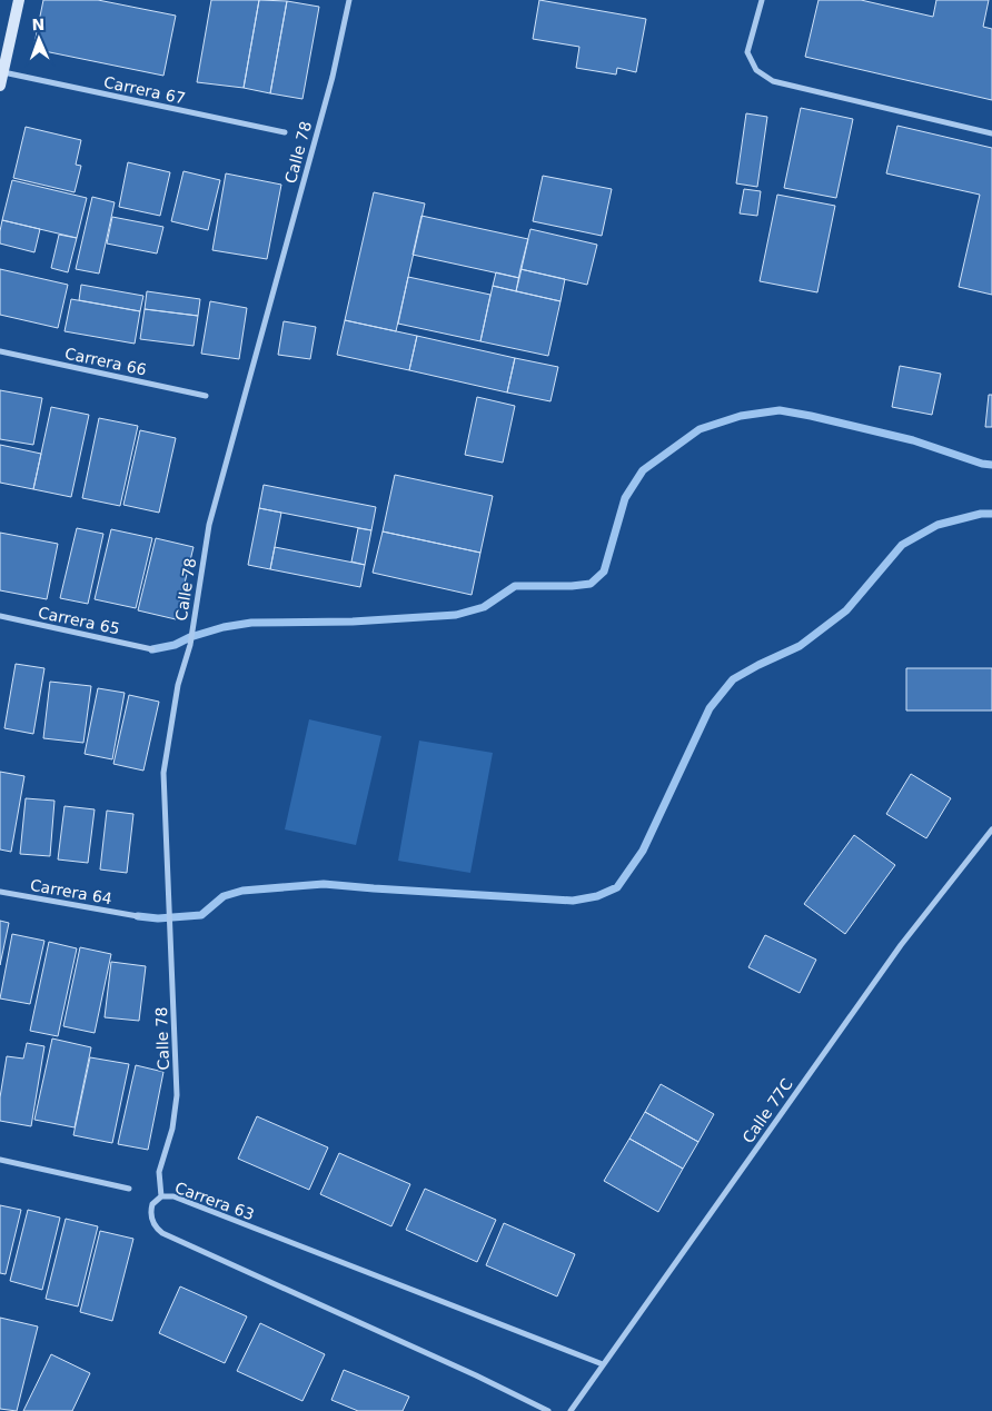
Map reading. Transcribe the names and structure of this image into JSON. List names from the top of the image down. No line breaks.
{"streets":{"street":["Carrera 67","Calle 78","Carrera 66","Carrera 65","Carrera 64","Calle 77C","Carrera 63"]},"crossings":[["Calle 78","Carrera 63"],["Calle 77C","Carrera 63"]],"north":"top"}
